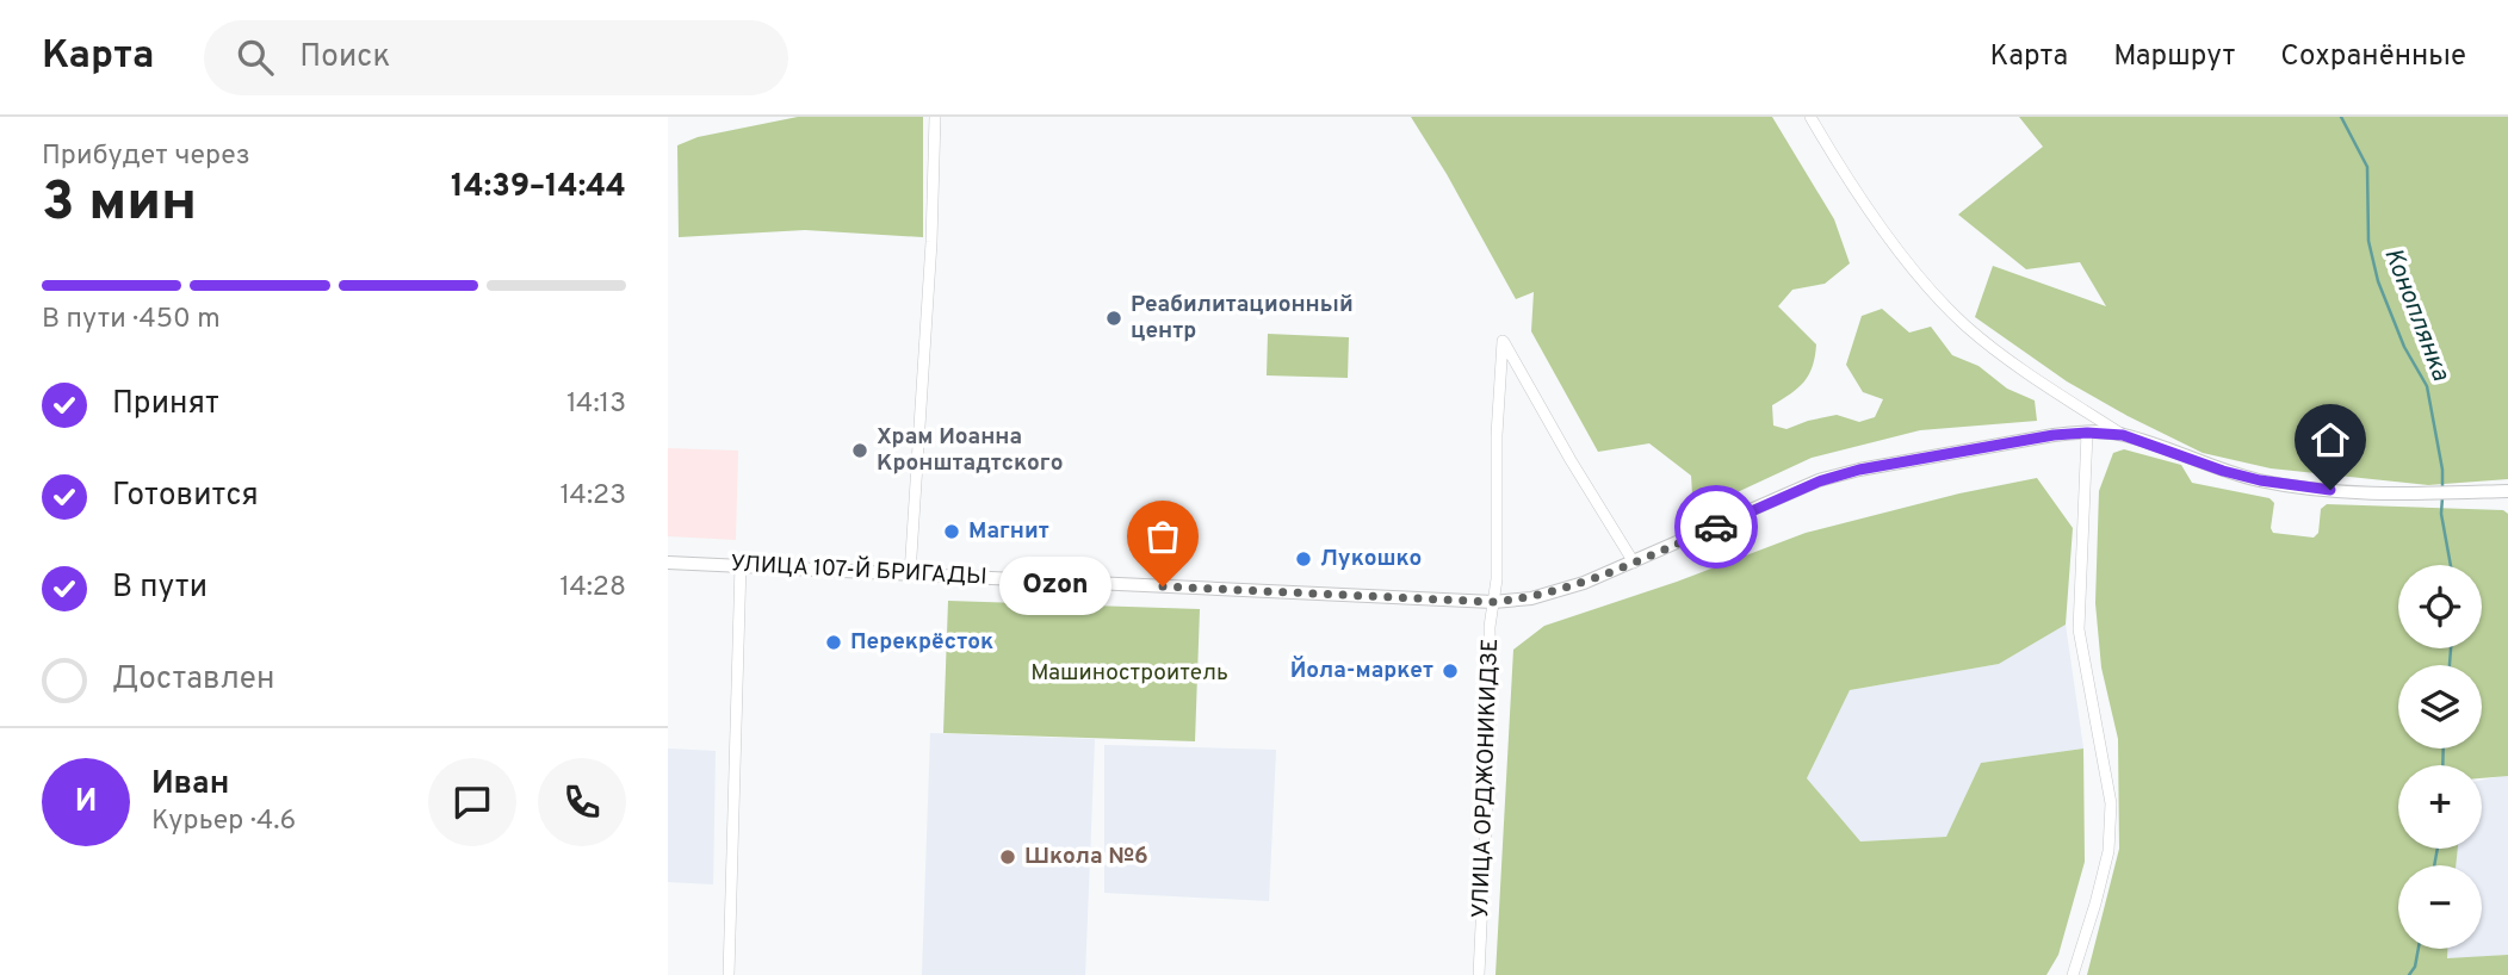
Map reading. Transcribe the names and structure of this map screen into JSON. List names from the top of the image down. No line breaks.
{"streets":{"main road":["УЛИЦА 107-Й БРИГАДЫ"],"street":["УЛИЦА ОРДЖОНИКИДЗЕ"]},"crossings":[["УЛИЦА 107-Й БРИГАДЫ","УЛИЦА ОРДЖОНИКИДЗЕ"]],"water":["Коноплянка"],"parks":["Машиностроитель"],"places":["Реабилитационный центр","Храм Иоанна Кронштадтского","Магнит","Лукошко","Ozon","Перекрёсток","Йола-маркет","Школа №6"],"page":{"header":"Карта","search":"Поиск","nav":["Карта","Маршрут","Сохранённые"],"heading":["3 мин","Прибудет через","14:39–14:44"],"panel":["Иван","Курьер · 4.6"],"bar":"В пути · 450 m","list":[["Принят","14:13"],["Готовится","14:23"],["В пути","14:28"],"Доставлен"],"bubble":"Ozon","map_buttons":["+","−"],"round":"И"}}
